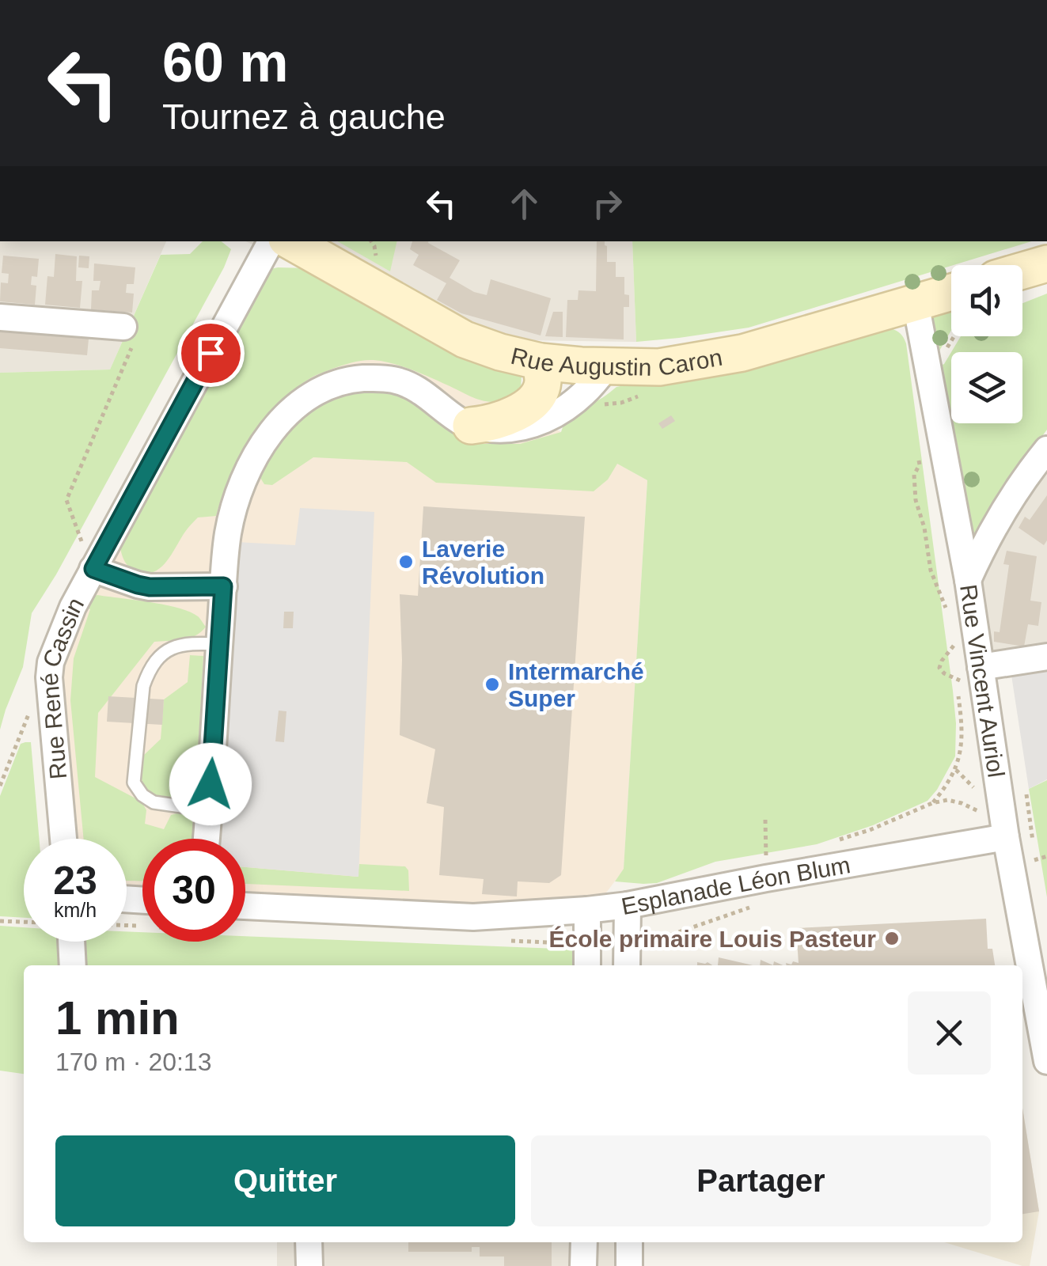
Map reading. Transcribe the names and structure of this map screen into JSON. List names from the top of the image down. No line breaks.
{"streets":{"street":["Rue Augustin Caron","Rue Vincent Auriol","Rue René Cassin","Esplanade Léon Blum"]},"crossings":[["Rue Augustin Caron","Rue Vincent Auriol"],["Rue Vincent Auriol","Esplanade Léon Blum"]],"places":["Laverie Révolution","Intermarché Super","École primaire Louis Pasteur"],"page":{"turn":["60 m","Tournez à gauche"],"speed":"23 km/h","limit":"30","heading":["1 min","170 m · 20:13"],"buttons":["Quitter","Partager"]}}
